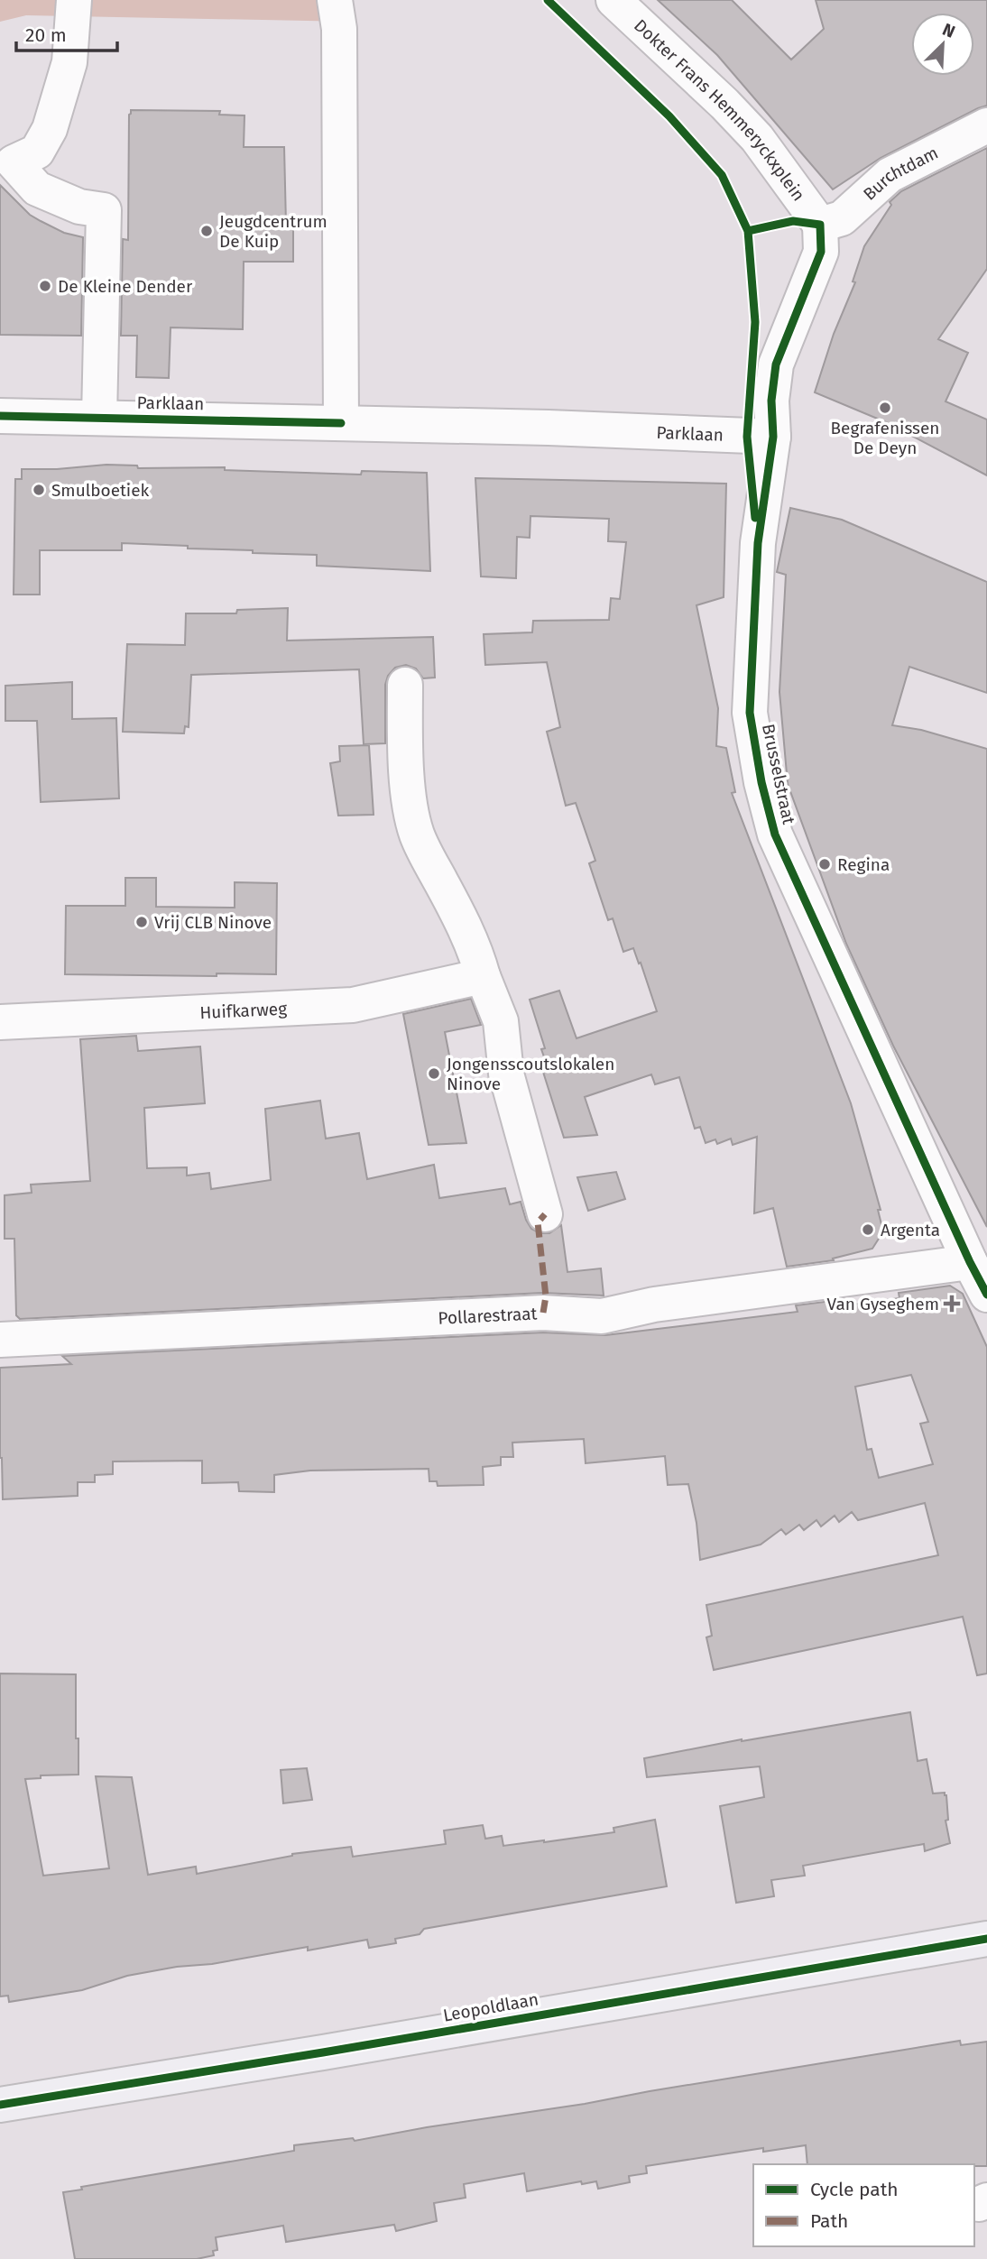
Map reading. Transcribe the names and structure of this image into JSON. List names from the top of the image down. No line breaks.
{"streets":{"main road":["Leopoldlaan"],"street":["Dokter Frans Hemmeryckxplein","Burchtdam","Parklaan","Brusselstraat","Huifkarweg","Pollarestraat"]},"crossings":[["Dokter Frans Hemmeryckxplein","Burchtdam"],["Dokter Frans Hemmeryckxplein","Brusselstraat"],["Burchtdam","Brusselstraat"],["Parklaan","Brusselstraat"],["Brusselstraat","Pollarestraat"]],"places":{"other":["Jeugdcentrum De Kuip","De Kleine Dender","Begrafenissen De Deyn","Smulboetiek","Regina","Vrij CLB Ninove","Jongensscoutslokalen Ninove","Argenta"],"health":["Van Gyseghem"]},"legend":["Cycle path","Path"],"scale_bar":"20 m","north":"top right"}
